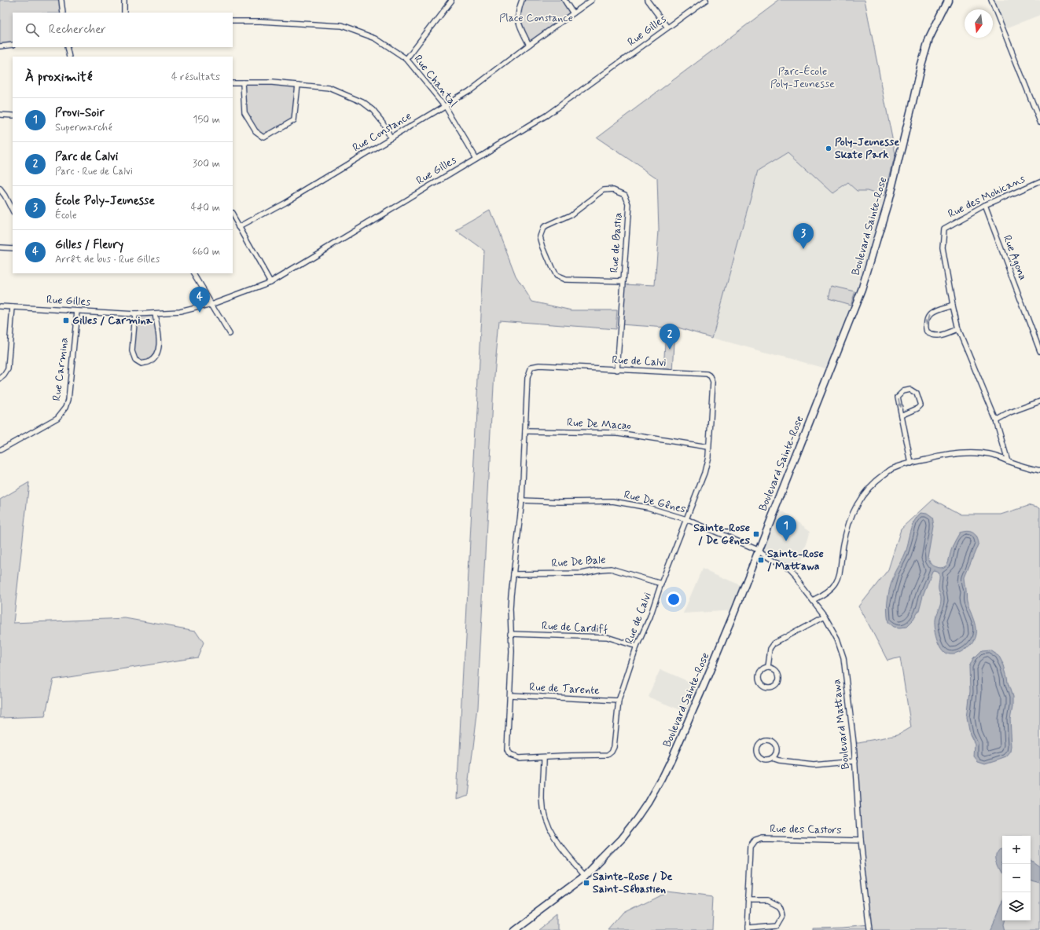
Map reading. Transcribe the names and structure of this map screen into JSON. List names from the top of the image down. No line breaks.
{"streets":{"street":["Rue Gilles","Rue Chantal","Rue Constance","Rue des Mohicans","Boulevard Sainte-Rose","Rue de Bastia","Rue Agona","Rue de Calvi","Rue Carmina","Rue De Macao","Rue De Gênes","Rue De Bale","Rue de Cardiff","Rue de Tarente","Boulevard Mattawa","Rue des Castors"]},"crossings":[["Rue Gilles","Rue Chantal"],["Rue Gilles","Rue Carmina"],["Rue Chantal","Rue Constance"],["Rue des Mohicans","Rue Agona"],["Boulevard Sainte-Rose","Rue De Gênes"],["Boulevard Sainte-Rose","Boulevard Mattawa"],["Rue de Bastia","Rue de Calvi"],["Rue de Calvi","Rue De Macao"],["Rue de Calvi","Rue De Gênes"],["Rue de Calvi","Rue De Bale"],["Rue de Calvi","Rue de Cardiff"],["Rue de Calvi","Rue de Tarente"],["Rue De Gênes","Boulevard Mattawa"],["Boulevard Mattawa","Rue des Castors"]],"parks":["Place Constance","Parc-École Poly-Jeunesse"],"places":{"other":["Poly-Jeunesse Skate Park"],"transit":["Gilles / Carmina","Sainte-Rose / De Gênes","Sainte-Rose / Mattawa","Sainte-Rose / De Saint-Sébastien"]},"north":"bottom","page":{"search":"Rechercher","heading":["À proximité","4 résultats"],"list":[{"mark":"1","name":"Provi-Soir","note":"Supermarché","value":"150 m"},{"mark":"2","name":"Parc de Calvi","note":"Parc · Rue de Calvi","value":"300 m"},{"mark":"3","name":"École Poly-Jeunesse","note":"École","value":"440 m"},{"mark":"4","name":"Gilles / Fleury","note":"Arrêt de bus · Rue Gilles","value":"660 m"}],"pins":["3","4","2","1"],"map_buttons":["+","−"]}}
